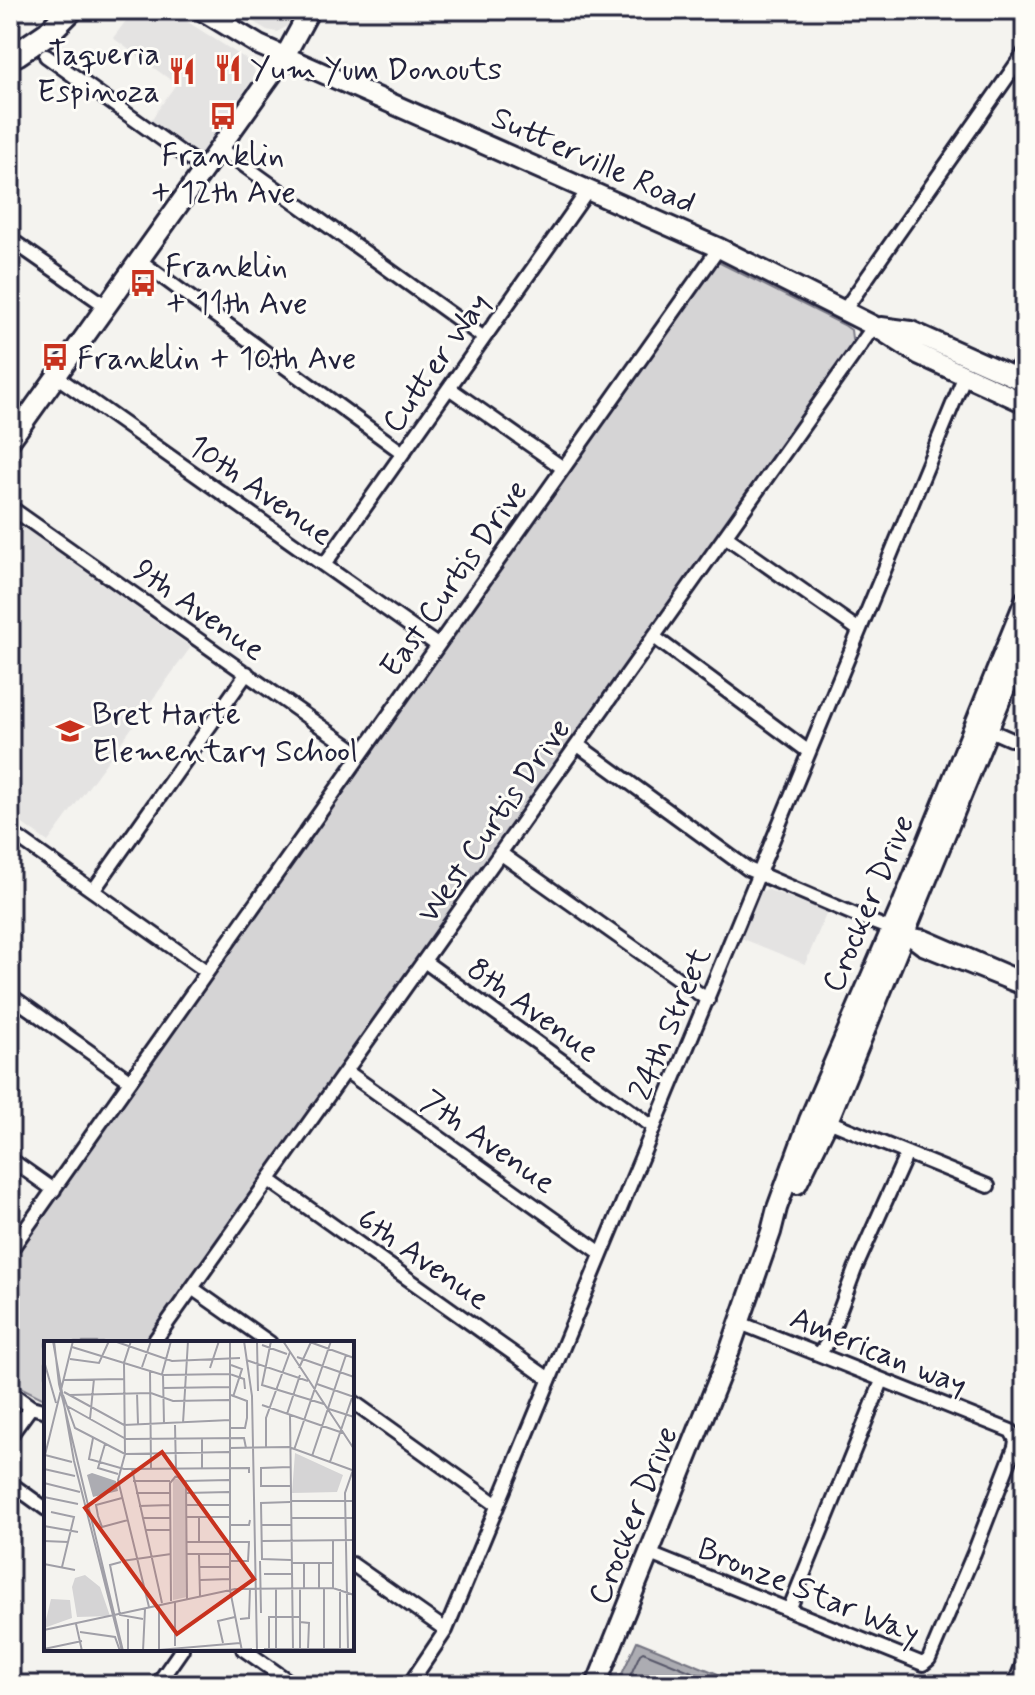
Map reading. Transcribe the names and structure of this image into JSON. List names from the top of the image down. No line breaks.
{"streets":{"main road":["Sutterville Road","Crocker Drive"],"street":["Cutter Way","10th Avenue","East Curtis Drive","9th Avenue","West Curtis Drive","8th Avenue","24th Street","7th Avenue","6th Avenue","American way","Bronze Star Way"]},"crossings":[["Sutterville Road","Cutter Way"],["Sutterville Road","East Curtis Drive"],["Sutterville Road","West Curtis Drive"],["Sutterville Road","24th Street"],["Cutter Way","10th Avenue"],["10th Avenue","East Curtis Drive"],["East Curtis Drive","9th Avenue"],["West Curtis Drive","8th Avenue"],["West Curtis Drive","7th Avenue"],["West Curtis Drive","6th Avenue"],["Crocker Drive","American way"],["Crocker Drive","Bronze Star Way"],["8th Avenue","24th Street"],["24th Street","7th Avenue"],["24th Street","6th Avenue"],["American way","Bronze Star Way"]],"places":{"restaurant":["Yum Yum Donouts","Taqueria Espinoza"],"bus stop":["Franklin + 12th Ave","Franklin + 11th Ave","Franklin + 10th Ave"],"school or university":["Bret Harte Elementary School"]}}
